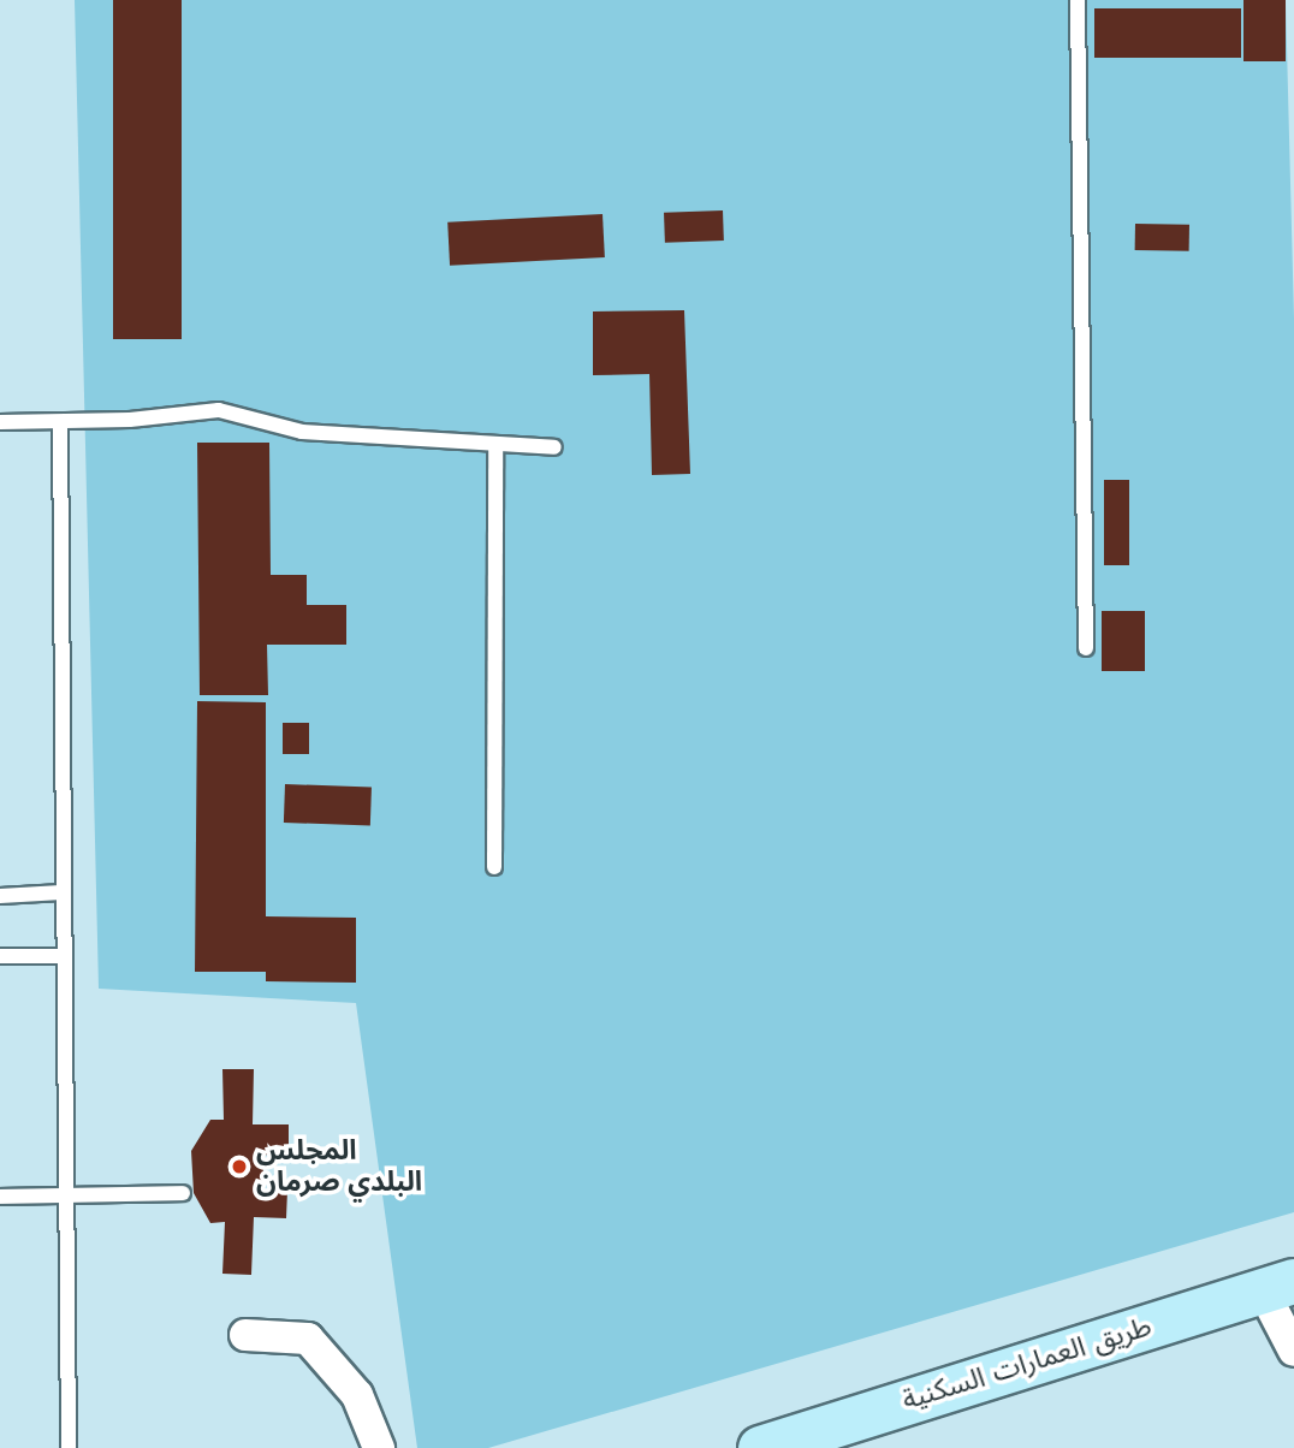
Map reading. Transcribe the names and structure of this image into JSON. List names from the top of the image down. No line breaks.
{"streets":{"main road":["طريق العمارات السكنية"]},"places":["المجلس البلدي صرمان"]}
